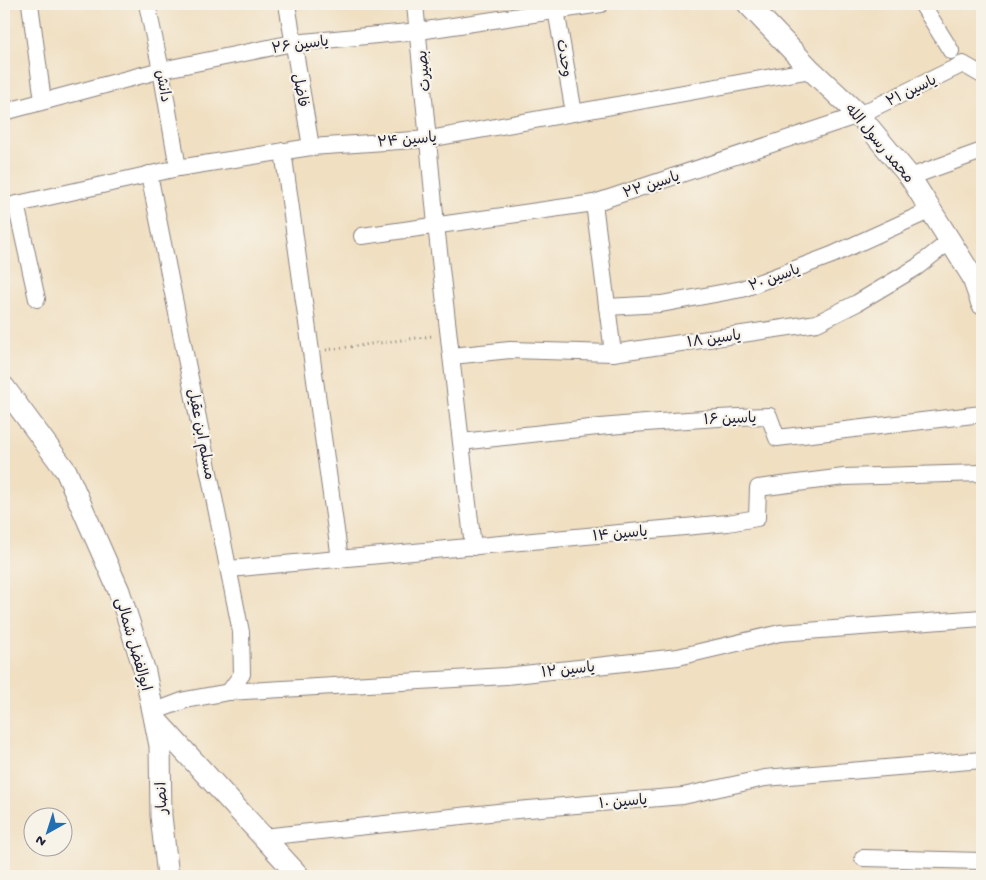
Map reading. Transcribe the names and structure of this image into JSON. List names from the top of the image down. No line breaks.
{"streets":{"street":["یاسین ۲۶","وحدت","بصیرت","دانش","فاضل","یاسین ۲۱","یاسین ۲۴","محمد رسول الله","یاسین ۲۲","یاسین ۲۰","یاسین ۱۸","یاسین ۱۶","مسلم ابن عقیل","یاسین ۱۴","ابوالفضل شمالی","یاسین ۱۲","انصار","یاسین ۱۰"]},"crossings":[["یاسین ۲۶","وحدت"],["یاسین ۲۶","بصیرت"],["یاسین ۲۶","دانش"],["یاسین ۲۶","فاضل"],["وحدت","یاسین ۲۴"],["بصیرت","یاسین ۲۴"],["بصیرت","یاسین ۲۲"],["بصیرت","یاسین ۱۸"],["بصیرت","یاسین ۱۶"],["بصیرت","یاسین ۱۴"],["دانش","یاسین ۲۴"],["فاضل","یاسین ۲۴"],["یاسین ۲۱","محمد رسول الله"],["یاسین ۲۱","یاسین ۲۲"],["یاسین ۲۴","محمد رسول الله"],["یاسین ۲۴","مسلم ابن عقیل"],["محمد رسول الله","یاسین ۲۲"],["محمد رسول الله","یاسین ۲۰"],["محمد رسول الله","یاسین ۱۸"],["مسلم ابن عقیل","یاسین ۱۴"],["مسلم ابن عقیل","یاسین ۱۲"],["ابوالفضل شمالی","یاسین ۱۲"],["ابوالفضل شمالی","انصار"],["یاسین ۱۲","انصار"]],"north":"bottom left"}
